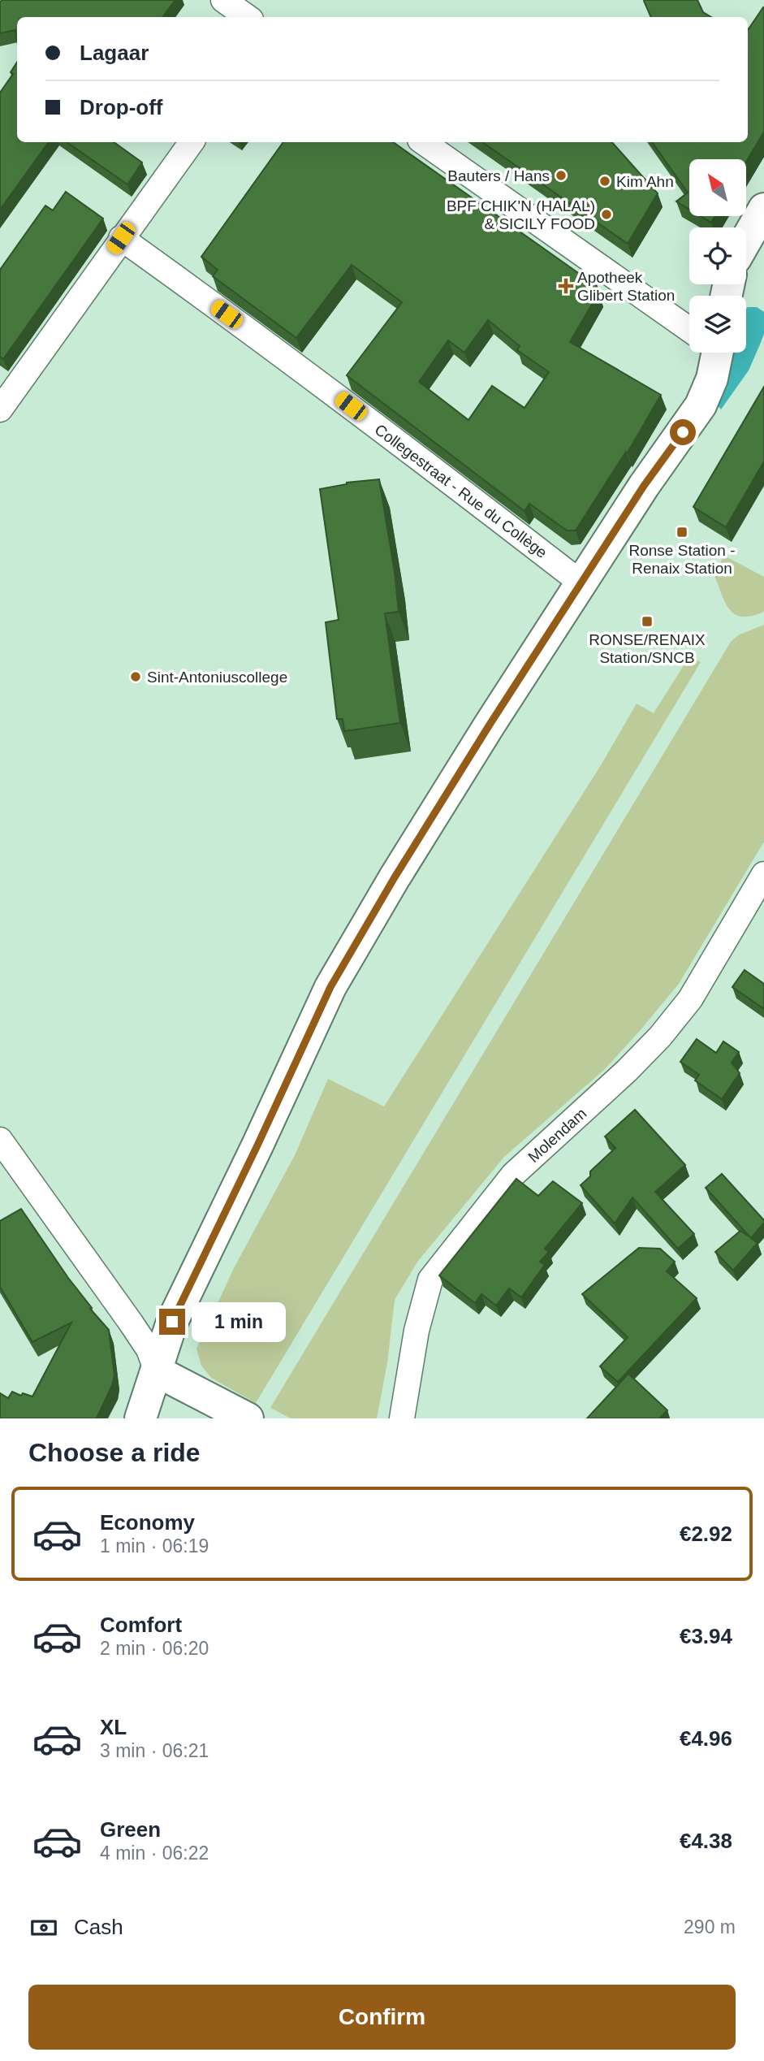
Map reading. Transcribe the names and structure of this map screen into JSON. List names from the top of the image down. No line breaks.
{"streets":{"street":["Collegestraat - Rue du Collège","Molendam"]},"places":{"other":["Bauters / Hans","Kim Ahn","BPF CHIK'N (HALAL) & SICILY FOOD","Sint-Antoniuscollege"],"health":["Apotheek Glibert Station"],"transit":["Ronse Station - Renaix Station","RONSE/RENAIX Station/SNCB"]},"north":"top left","page":{"banner":["Lagaar","Drop-off"],"bubble":"1 min","heading":"Choose a ride","list":[{"name":"Economy","note":"1 min · 06:19","value":"€2.92"},{"name":"Comfort","note":"2 min · 06:20","value":"€3.94"},{"name":"XL","note":"3 min · 06:21","value":"€4.96"},{"name":"Green","note":"4 min · 06:22","value":"€4.38"}],"pay":["Cash","290 m"],"buttons":"Confirm"}}
